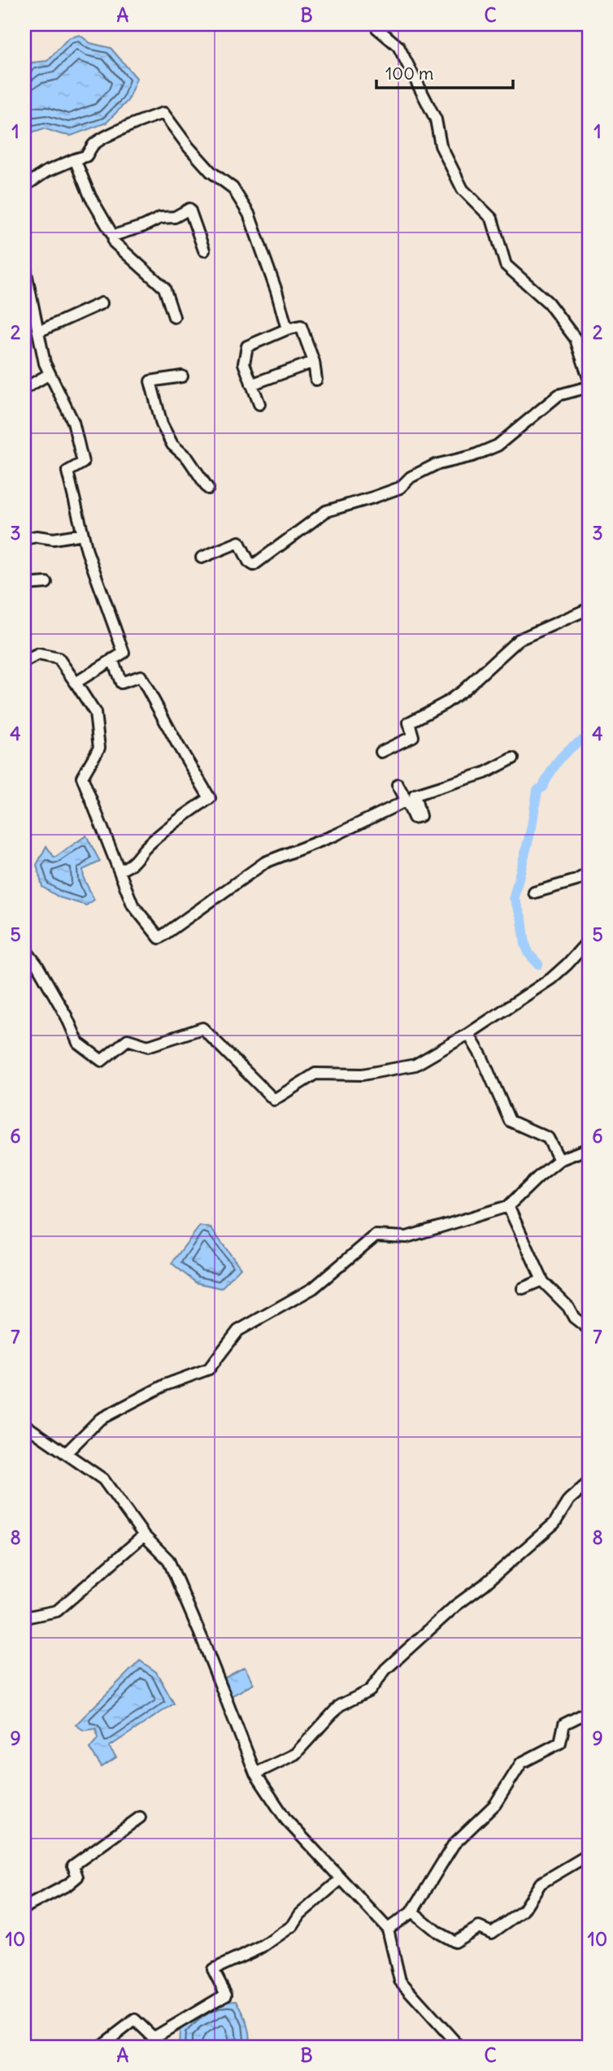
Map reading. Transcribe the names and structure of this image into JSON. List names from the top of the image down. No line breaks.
{"scale_bar":"100 m","grid":{"columns":["A","B","C"],"rows":["1","2","3","4","5","6","7","8","9","10"]}}
